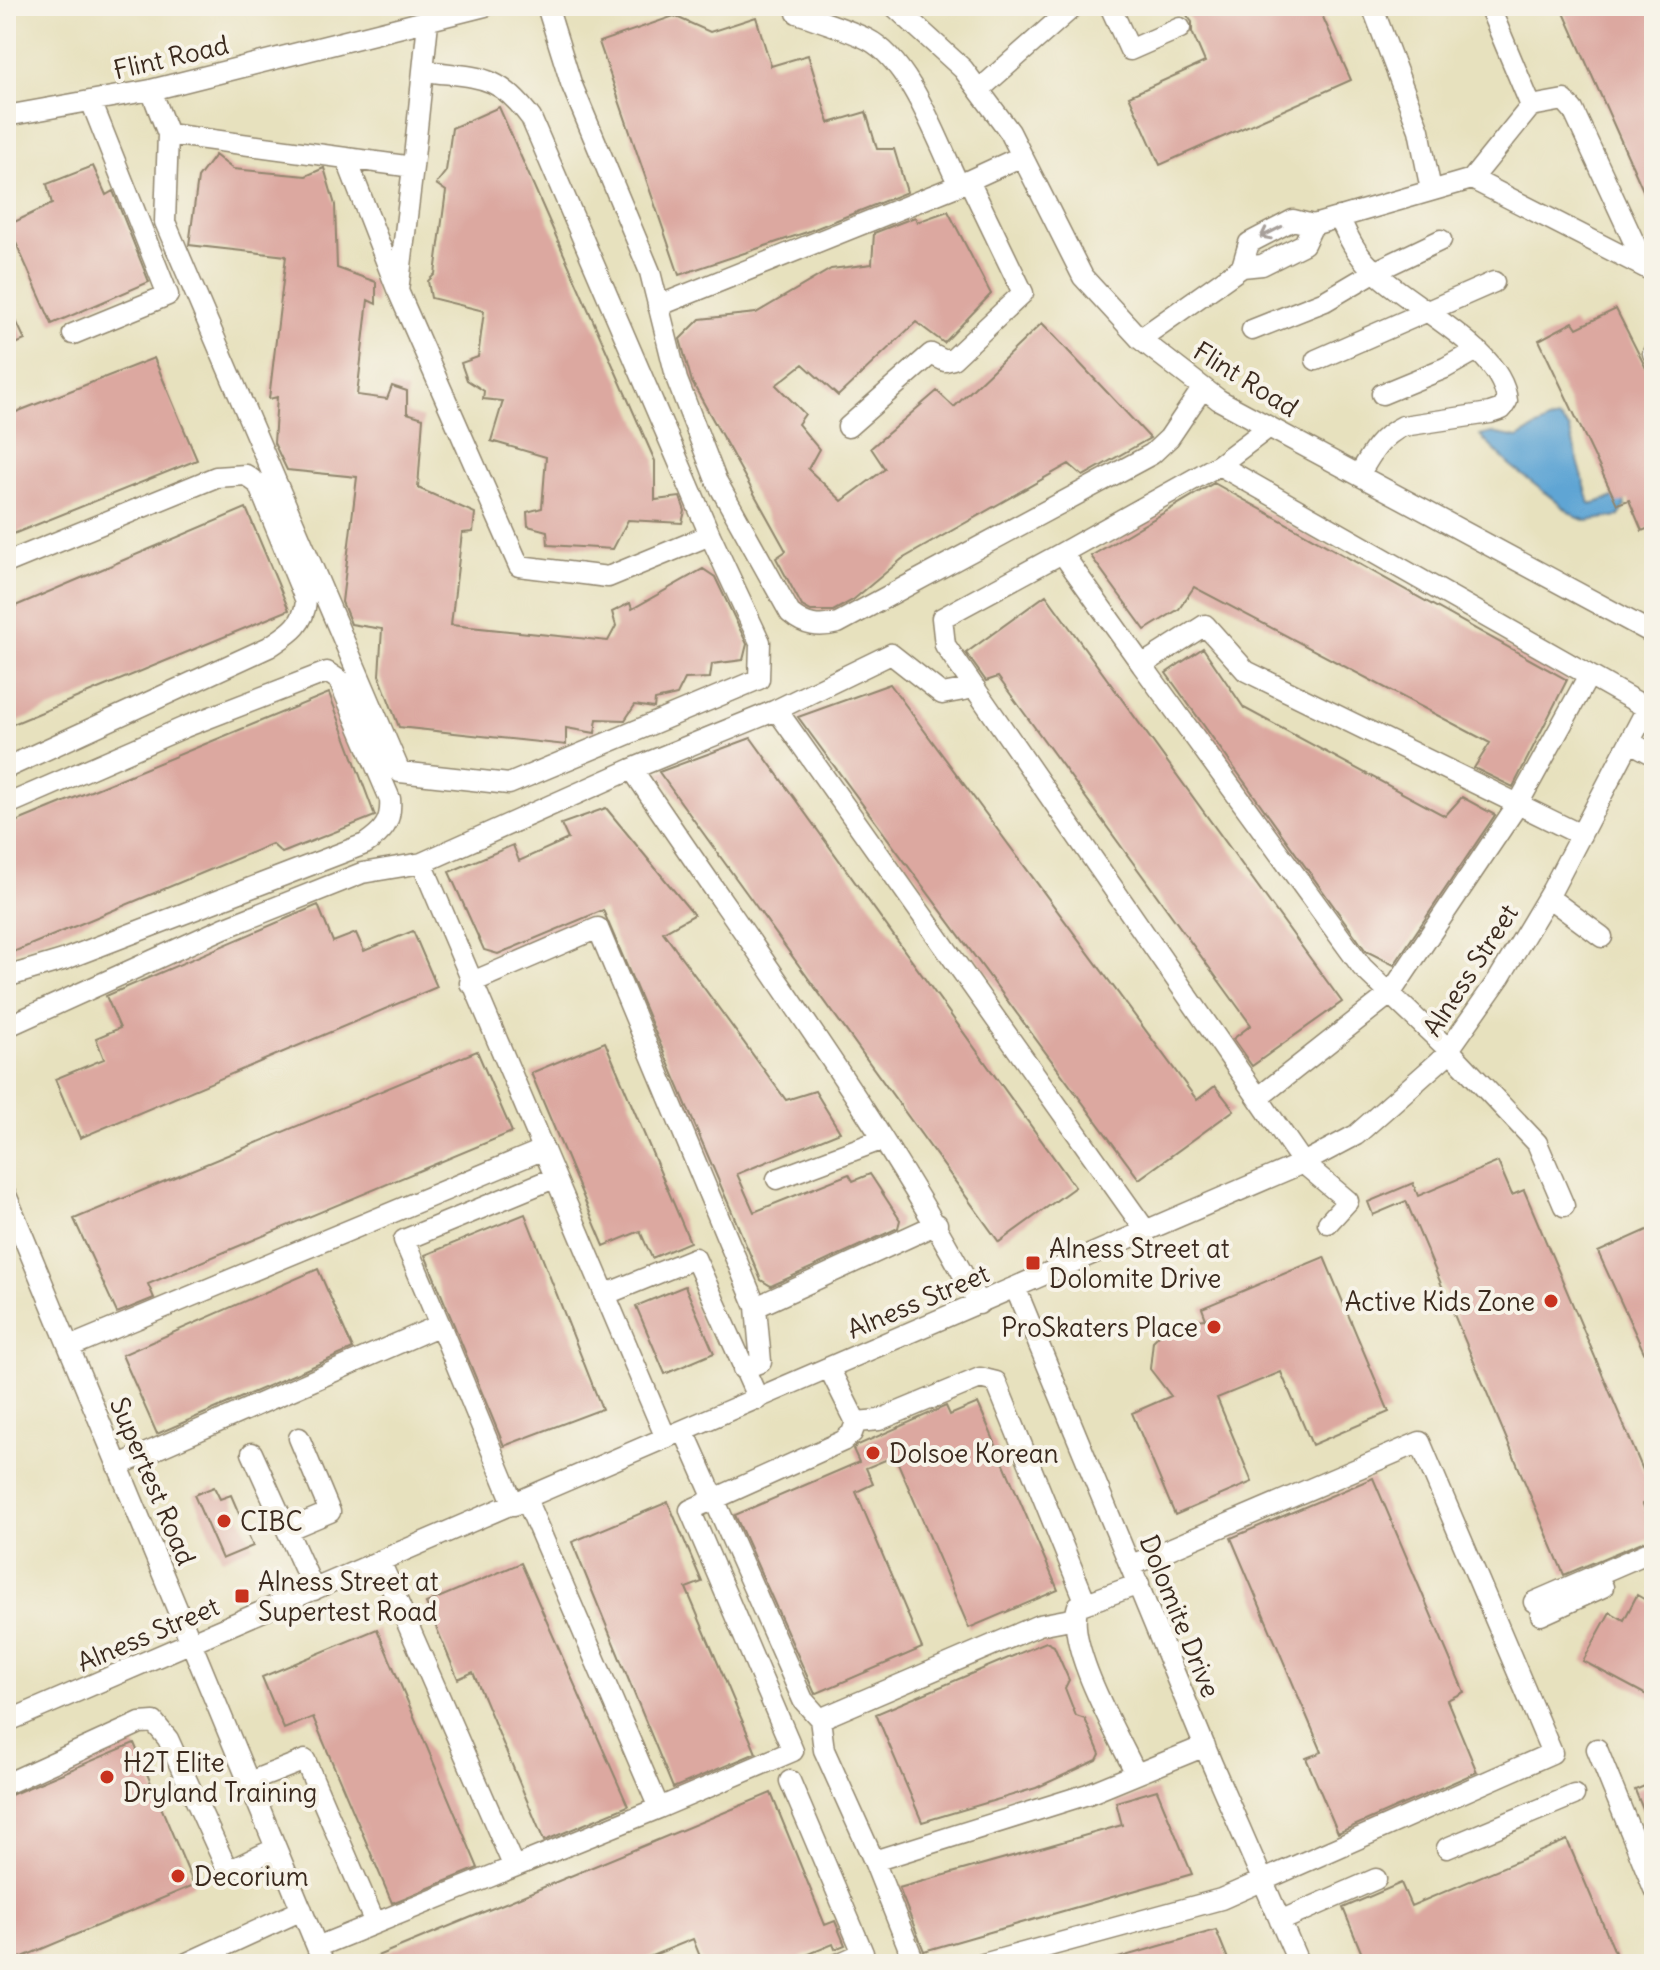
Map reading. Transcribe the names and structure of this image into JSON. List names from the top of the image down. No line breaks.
{"streets":{"street":["Flint Road","Alness Street","Supertest Road","Dolomite Drive"]},"crossings":[["Alness Street","Supertest Road"],["Alness Street","Dolomite Drive"]],"places":{"transit":["Alness Street at Dolomite Drive","Alness Street at Supertest Road"],"other":["Active Kids Zone","ProSkaters Place","Dolsoe Korean","CIBC","H2T Elite Dryland Training","Decorium"]}}
